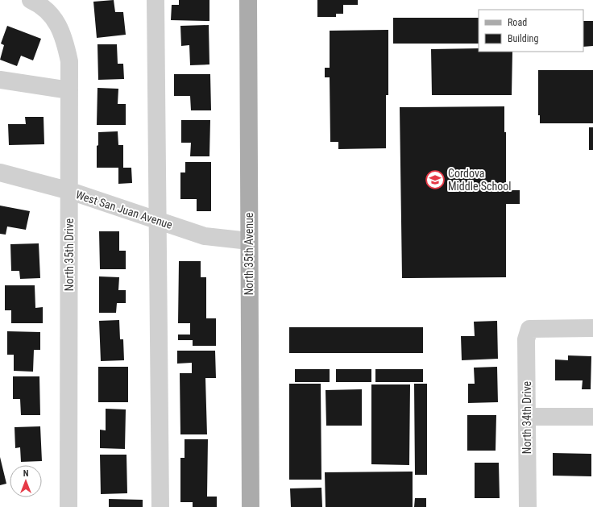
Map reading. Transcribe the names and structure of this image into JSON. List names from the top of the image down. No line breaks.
{"streets":{"main road":["North 35th Avenue"],"street":["West San Juan Avenue","North 35th Drive","North 34th Drive"]},"crossings":[["West San Juan Avenue","North 35th Avenue"],["West San Juan Avenue","North 35th Drive"]],"places":{"school or university":["Cordova Middle School"]},"legend":["Road","Building"],"north":"top"}
